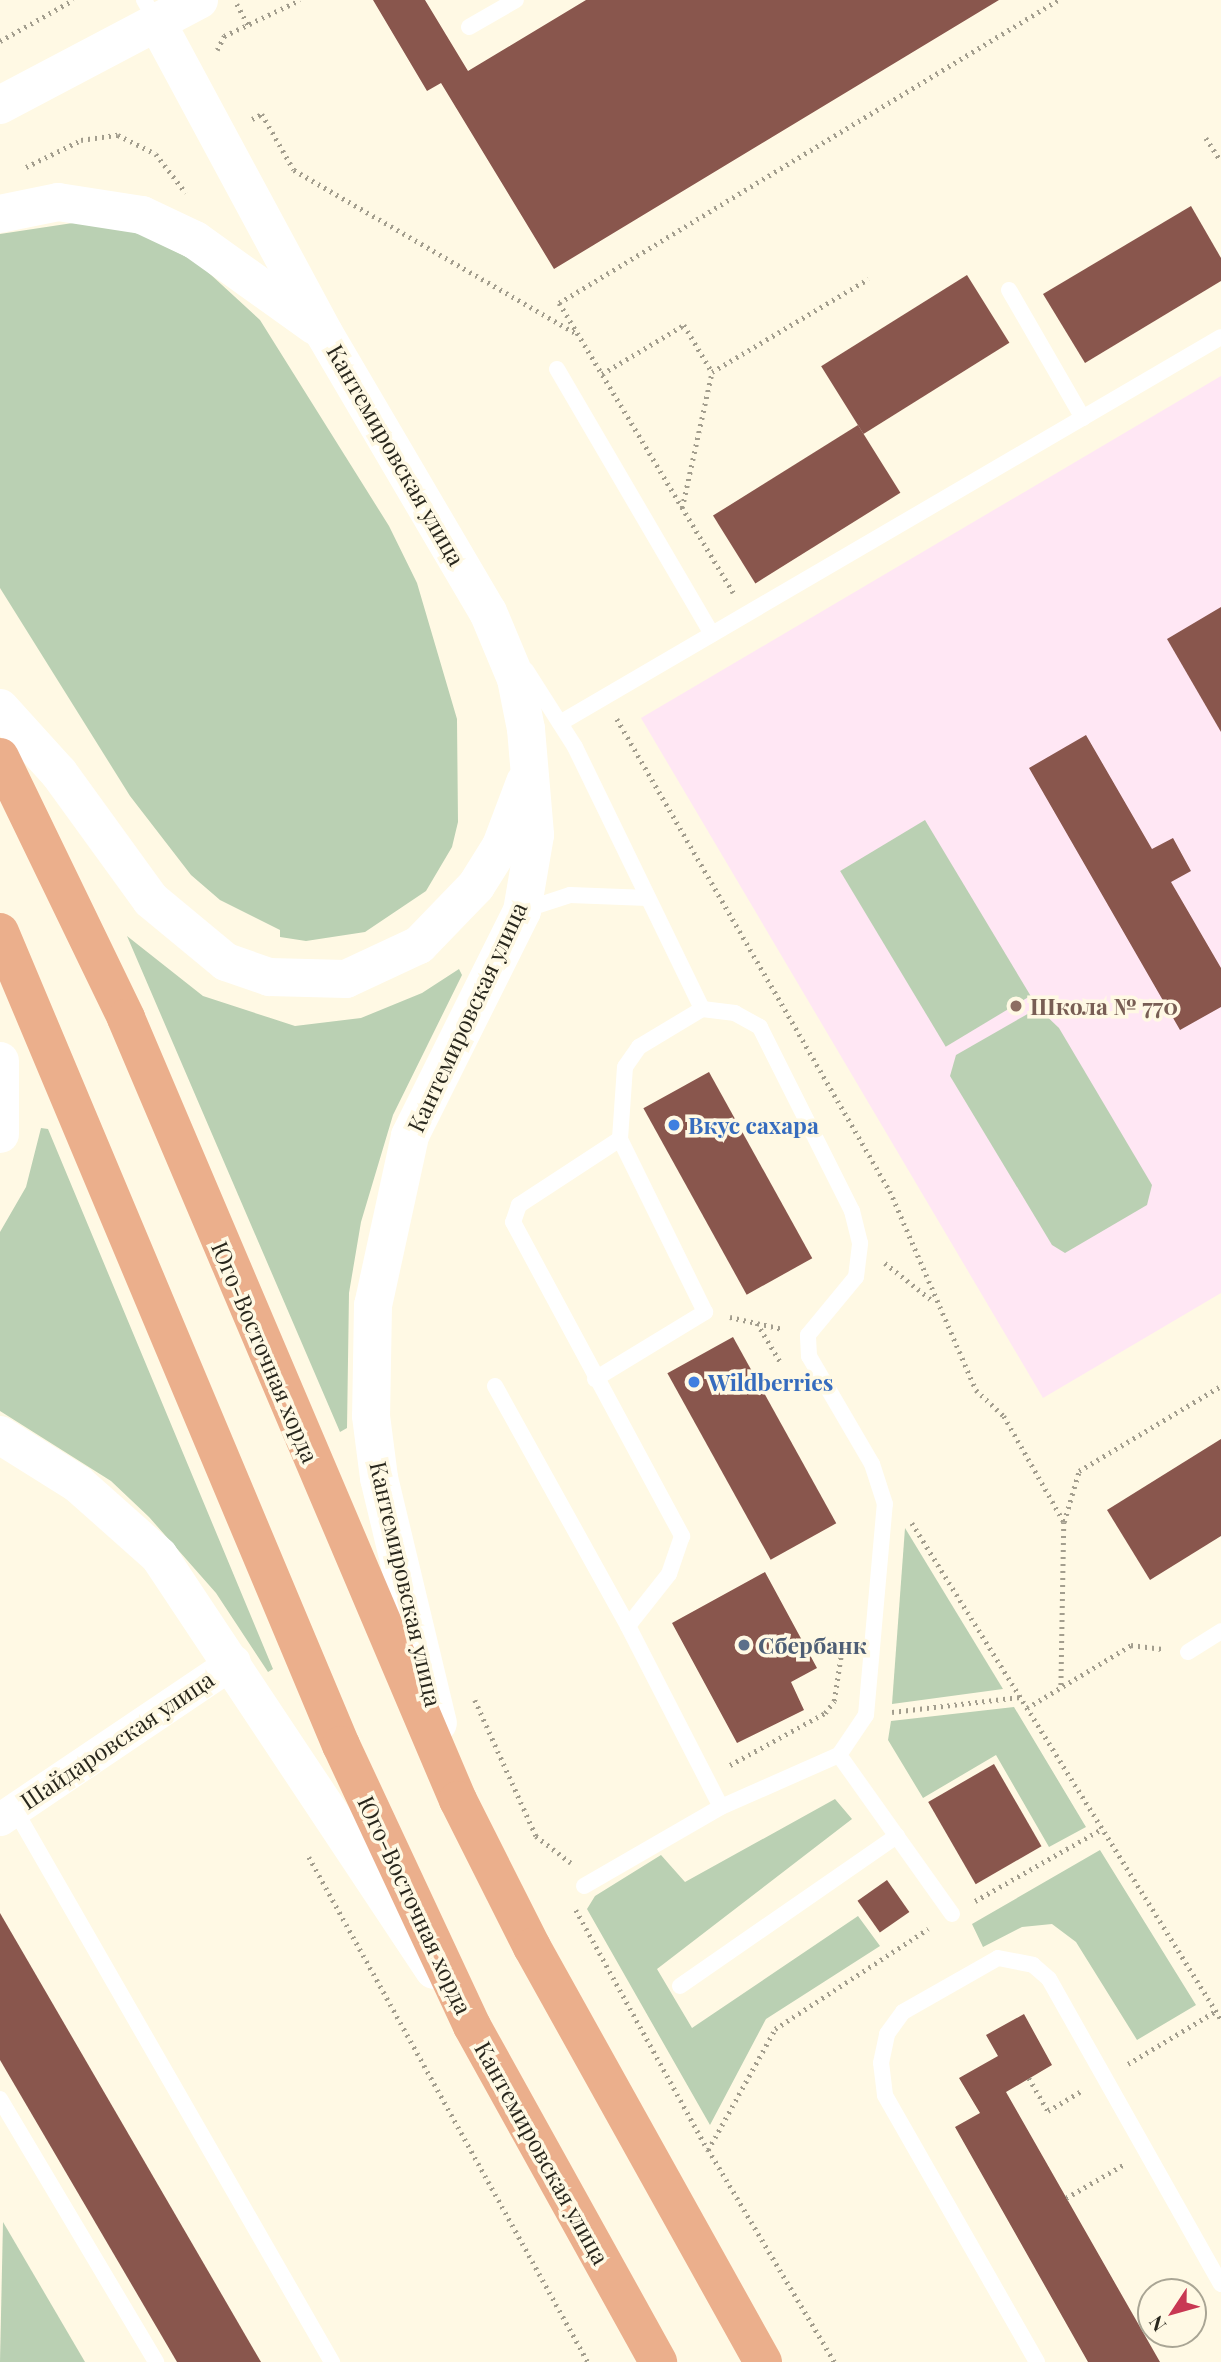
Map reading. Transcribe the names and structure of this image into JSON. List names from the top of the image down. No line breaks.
{"streets":{"main road":["Кантемировская улица","Юго-Восточная хорда"],"street":["Шайдаровская улица"]},"crossings":[["Кантемировская улица","Юго-Восточная хорда"],["Кантемировская улица","Шайдаровская улица"]],"places":["Школа № 770","Вкус сахара","Wildberries","Сбербанк"],"north":"bottom left"}
